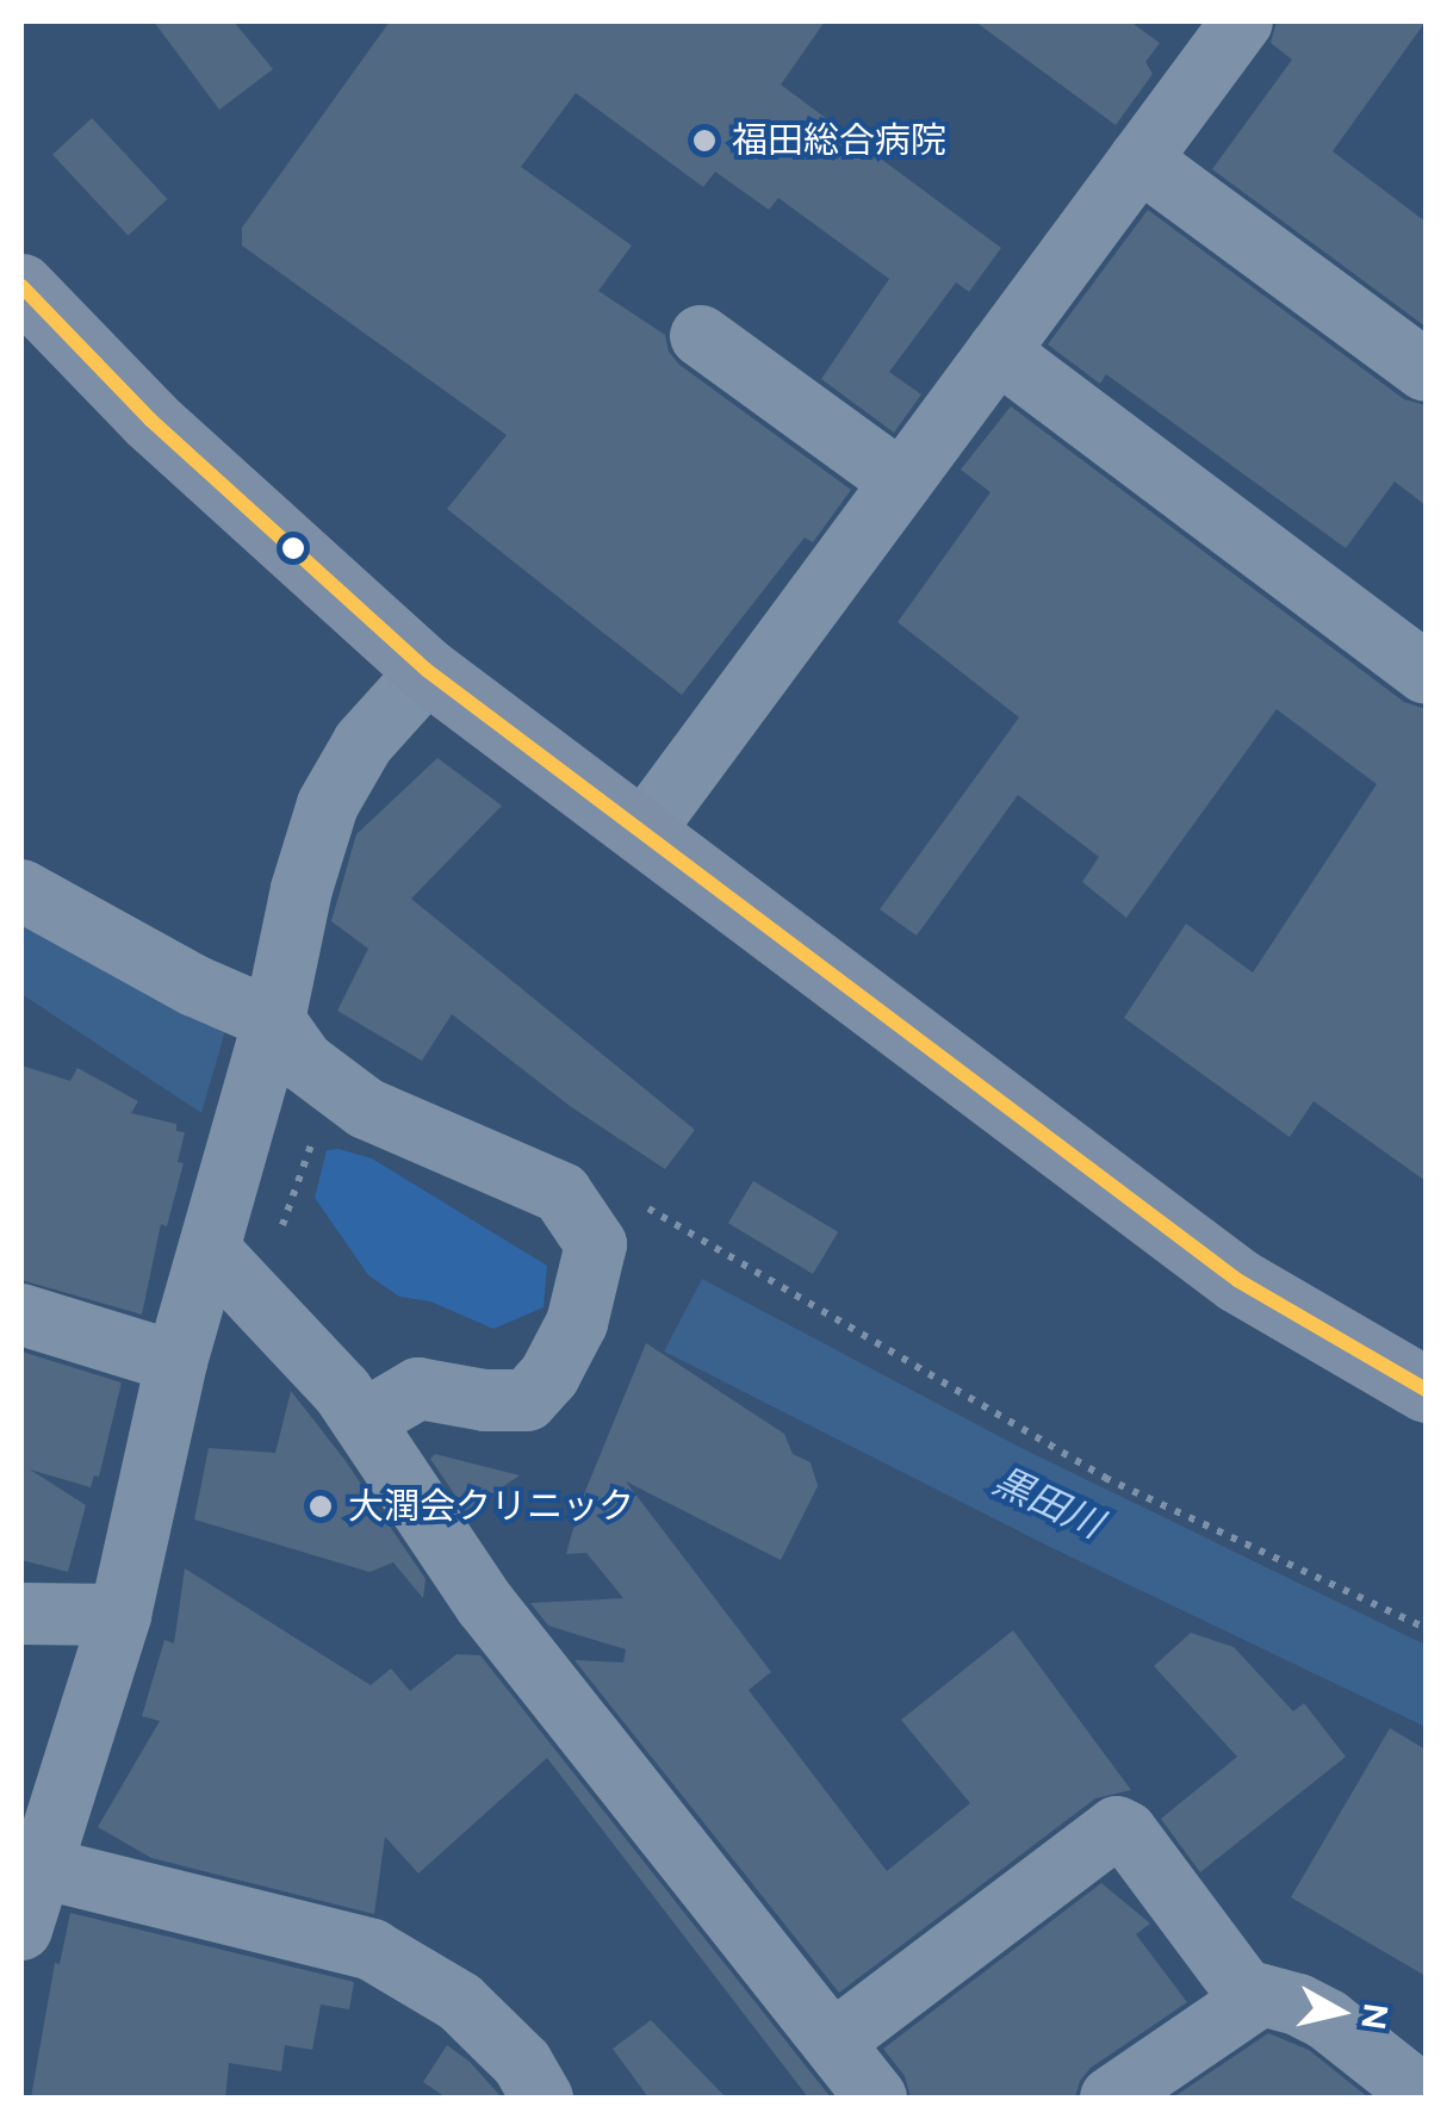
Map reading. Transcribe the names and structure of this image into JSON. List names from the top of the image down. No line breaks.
{"water":["黒田川"],"places":["福田総合病院","大潤会クリニック"],"north":"right"}
